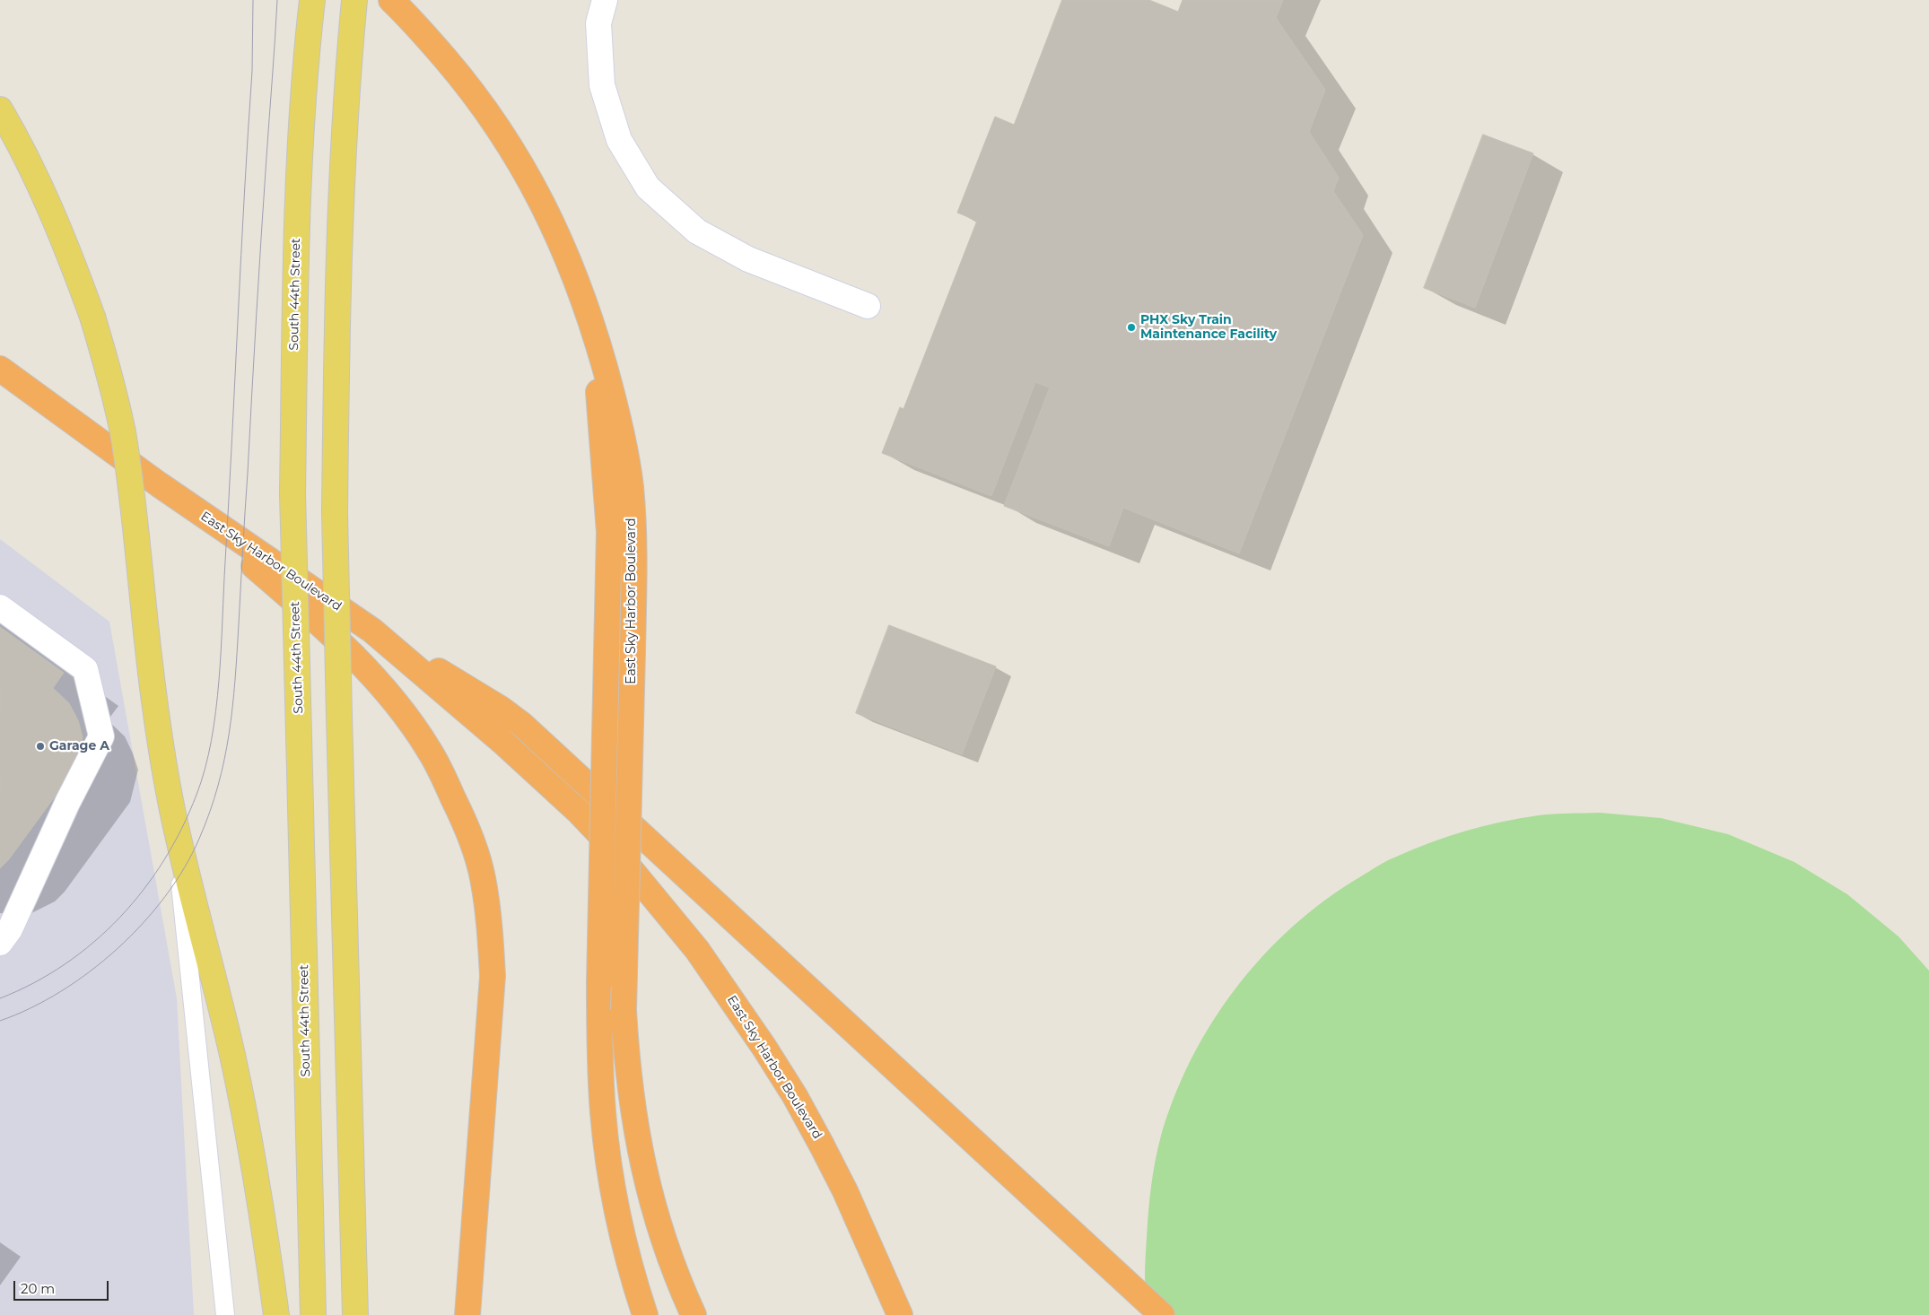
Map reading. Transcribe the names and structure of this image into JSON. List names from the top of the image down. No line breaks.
{"streets":{"highway":["East Sky Harbor Boulevard"],"main road":["South 44th Street"]},"places":["PHX Sky Train Maintenance Facility","Garage A"],"scale_bar":"20 m"}
